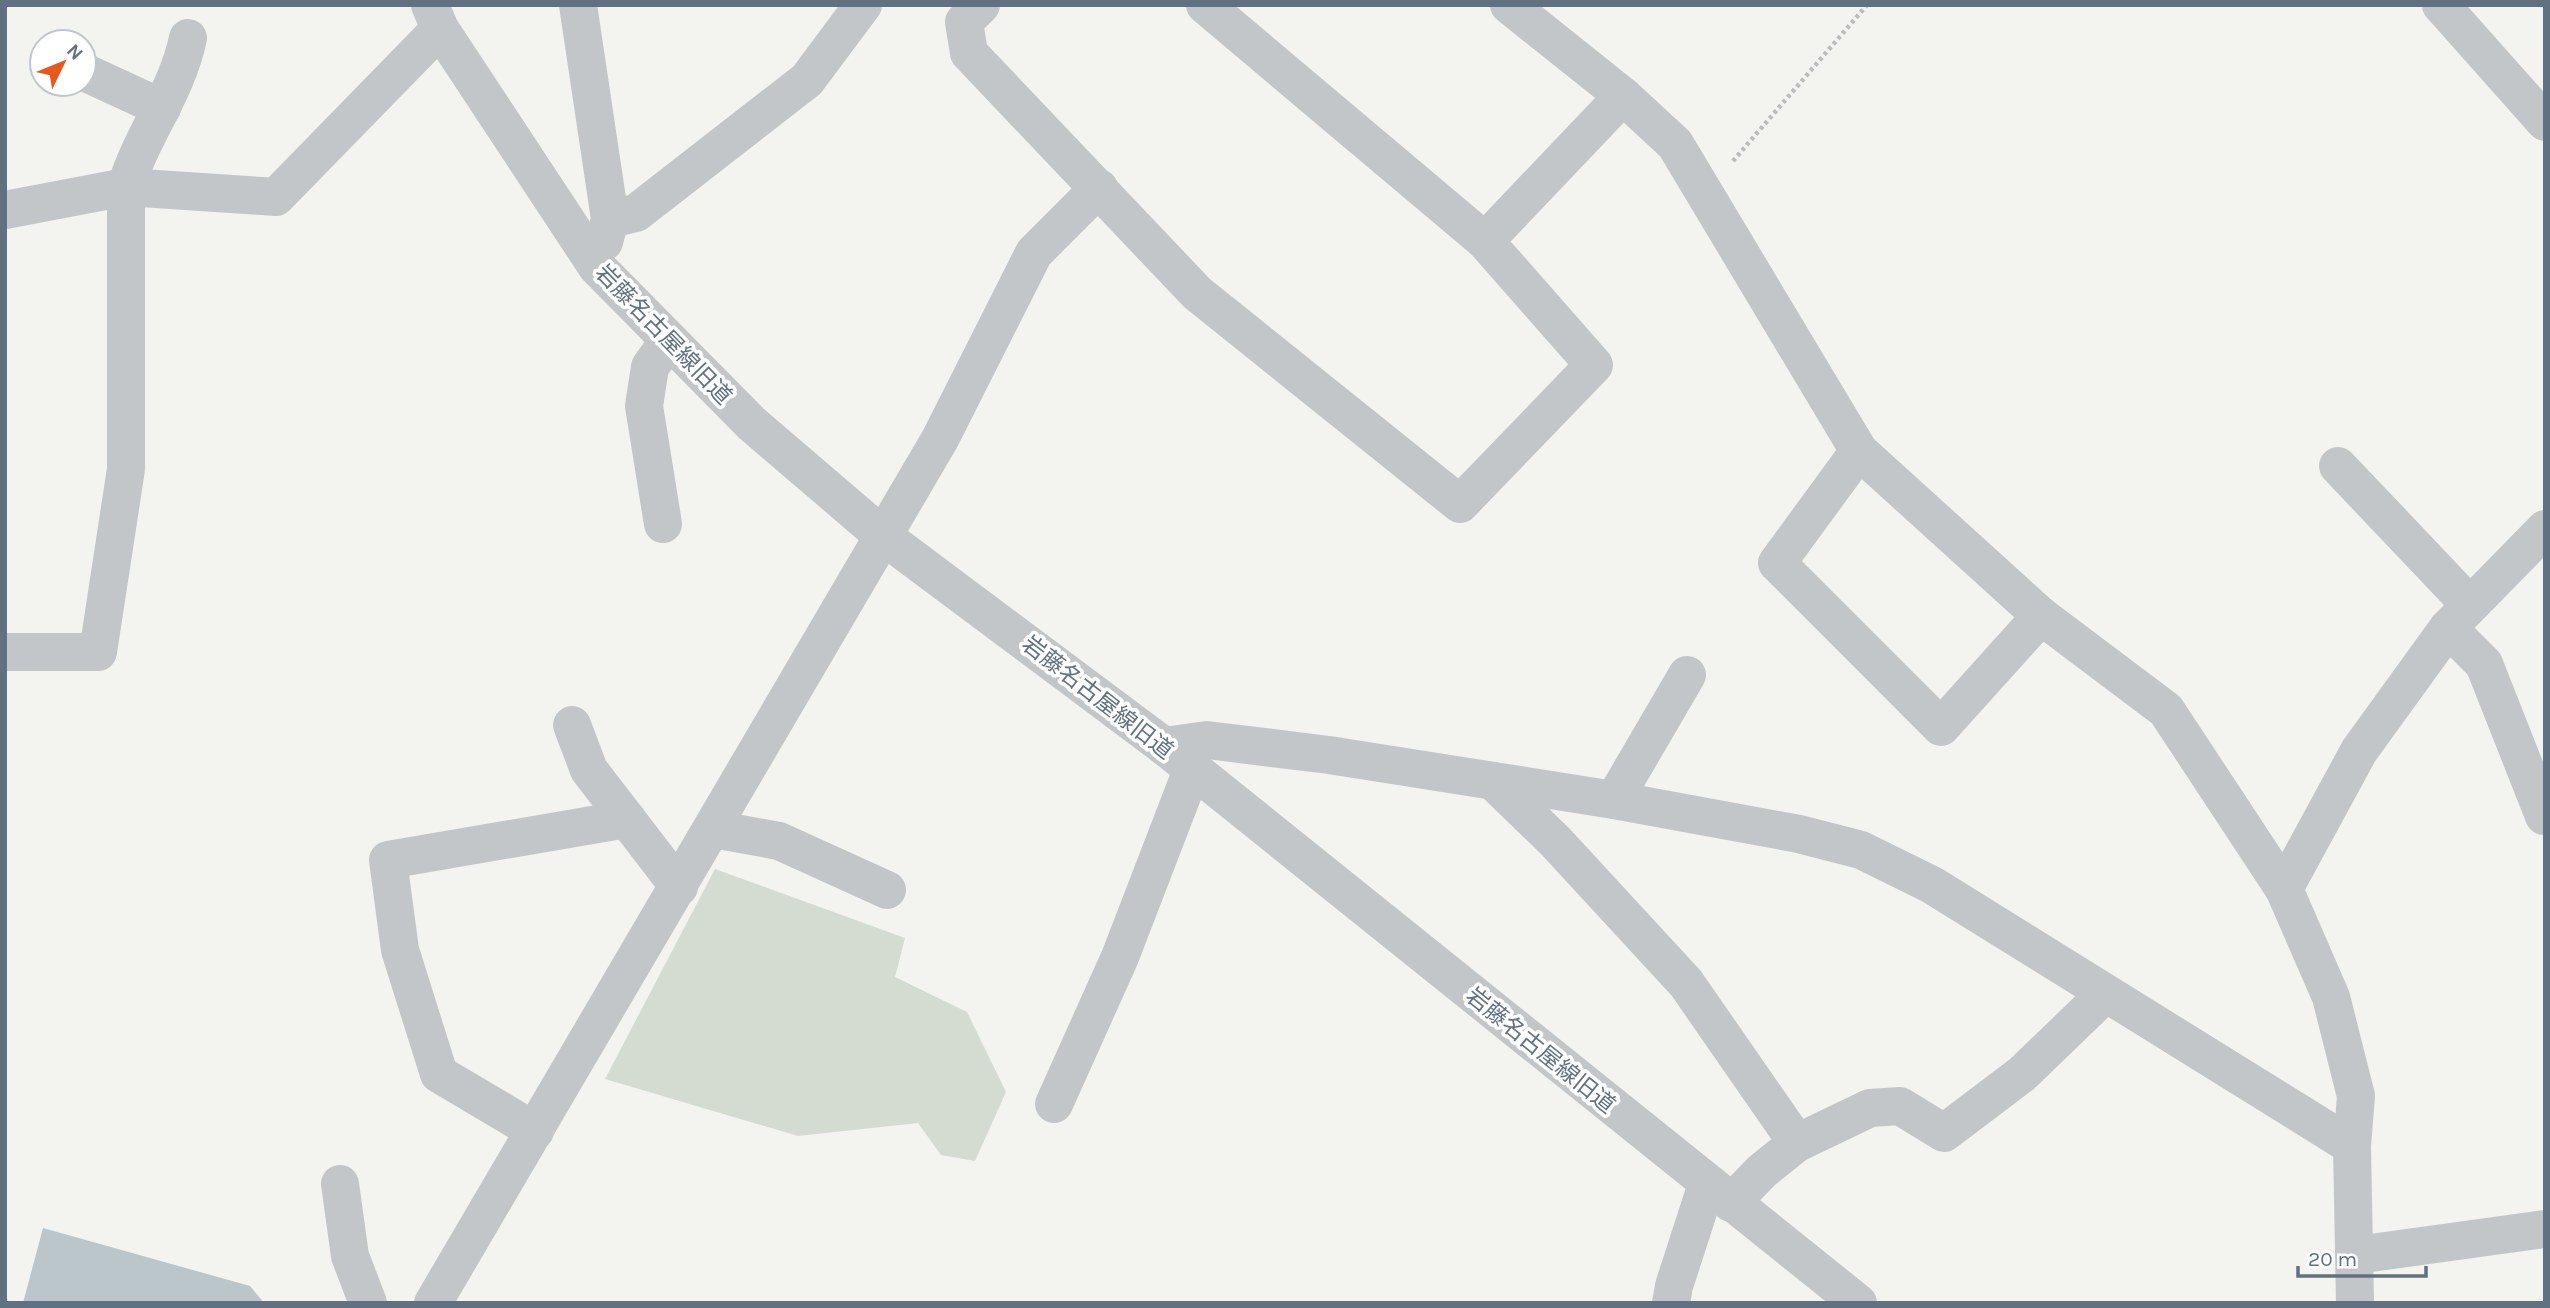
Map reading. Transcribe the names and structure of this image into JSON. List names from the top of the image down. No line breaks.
{"streets":{"street":["岩藤名古屋線旧道"]},"scale_bar":"20 m","north":"top right"}
